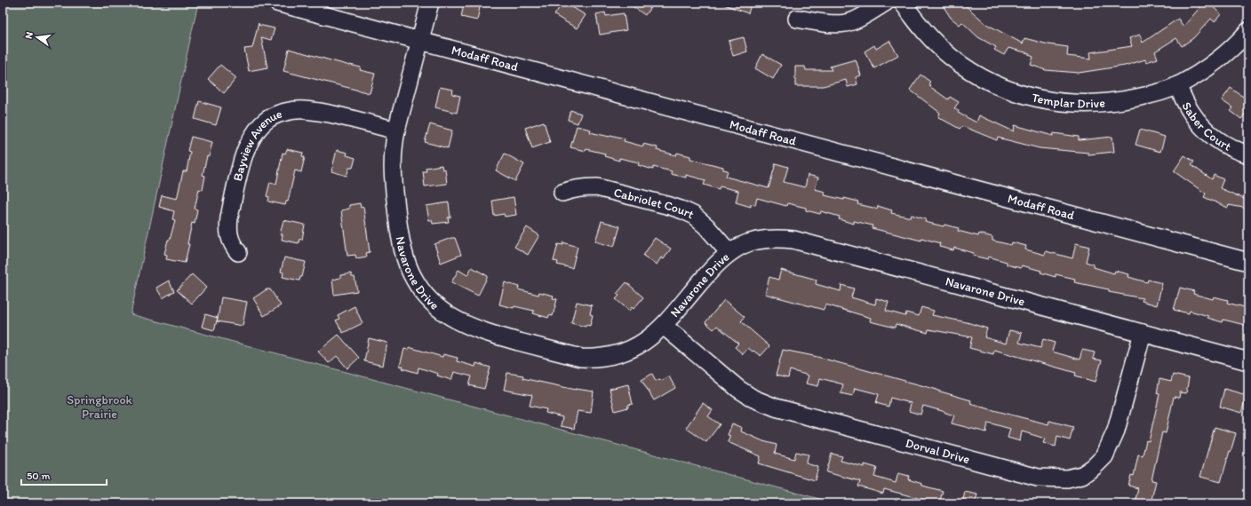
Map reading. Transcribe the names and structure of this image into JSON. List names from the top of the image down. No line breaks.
{"streets":{"street":["Modaff Road","Templar Drive","Saber Court","Bayview Avenue","Cabriolet Court","Navarone Drive","Dorval Drive"]},"crossings":[["Modaff Road","Navarone Drive"],["Templar Drive","Saber Court"],["Bayview Avenue","Navarone Drive"],["Cabriolet Court","Navarone Drive"],["Navarone Drive","Dorval Drive"]],"parks":["Springbrook Prairie"],"scale_bar":"50 m","north":"left"}
